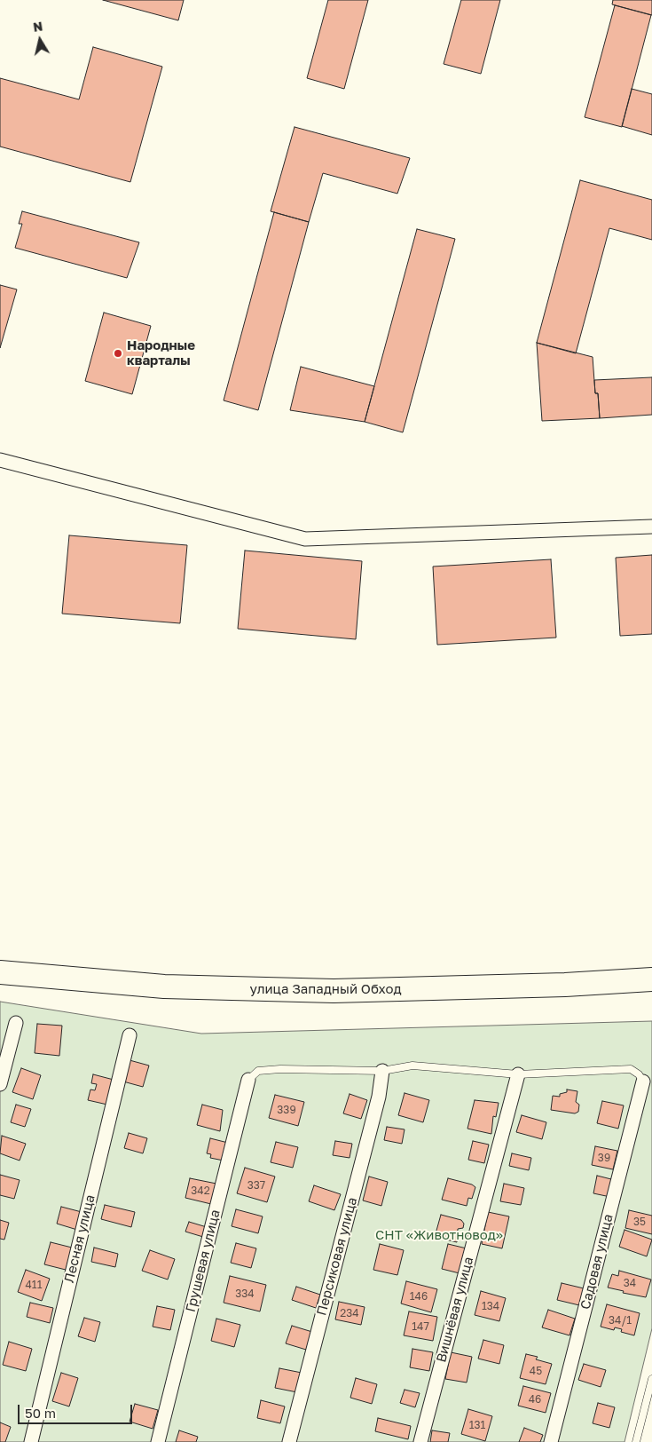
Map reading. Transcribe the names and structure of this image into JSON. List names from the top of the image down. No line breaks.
{"streets":{"highway":["улица Западный Обход"],"street":["Лесная улица","Персиковая улица","Грушевая улица","Садовая улица","Вишнёвая улица"]},"parks":["СНТ «Животновод»"],"places":["Народные кварталы"],"house_numbers":["339","39","337","342","35","34","411","334","146","134","234","34/1","147","45","46","131"],"scale_bar":"50 m","north":"top"}
